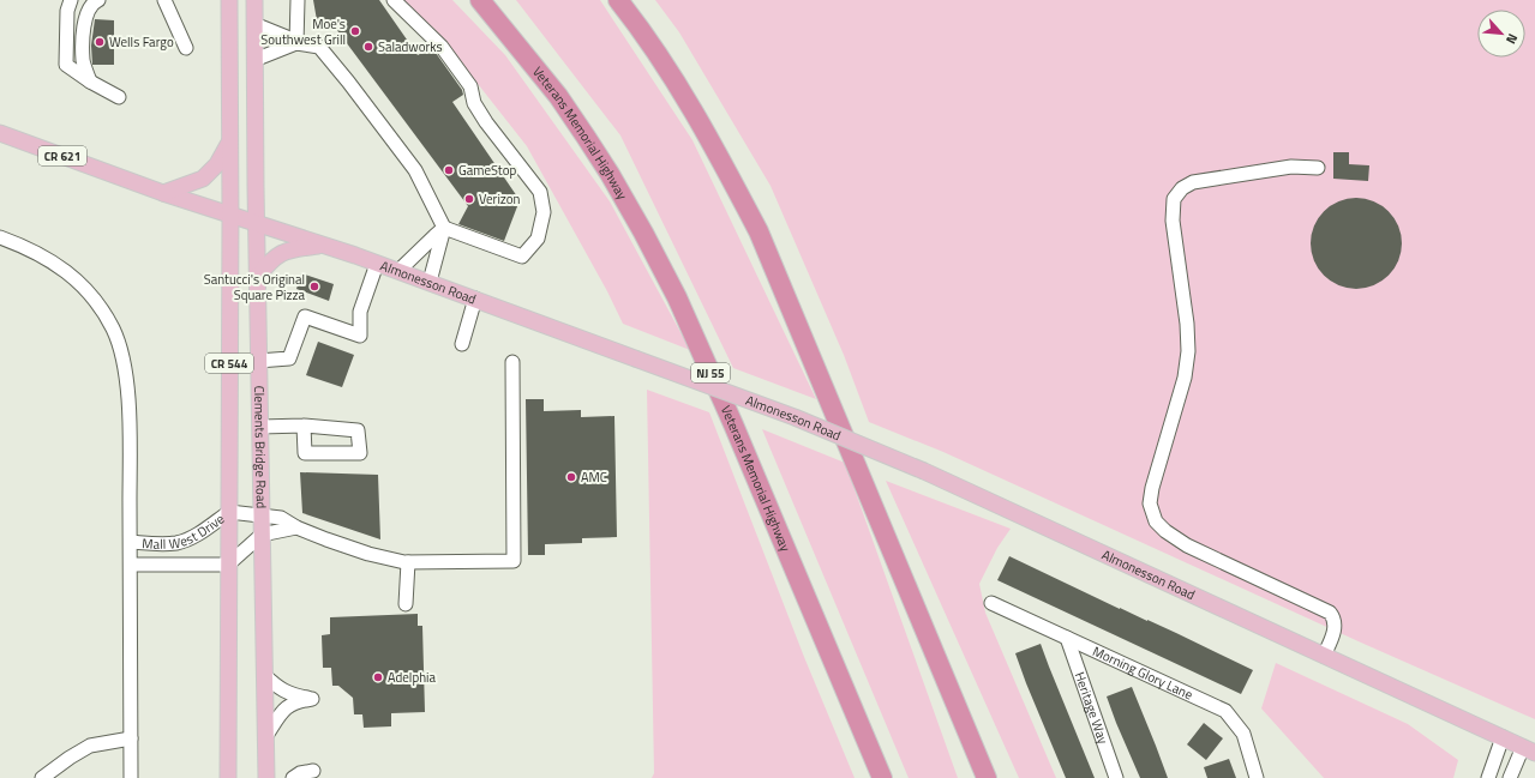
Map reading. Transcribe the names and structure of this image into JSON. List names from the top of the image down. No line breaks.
{"streets":{"highway":["Veterans Memorial Highway","NJ 55"],"main road":["CR 621","Almonesson Road","CR 544","Clements Bridge Road"],"street":["Mall West Drive","Morning Glory Lane","Heritage Way"]},"crossings":[["Almonesson Road","CR 544"],["Almonesson Road","Clements Bridge Road"],["CR 544","Mall West Drive"],["Clements Bridge Road","Mall West Drive"],["Morning Glory Lane","Heritage Way"]],"places":["Moe's Southwest Grill","Wells Fargo","Saladworks","GameStop","Verizon","Santucci's Original Square Pizza","AMC","Adelphia"],"north":"bottom right"}
